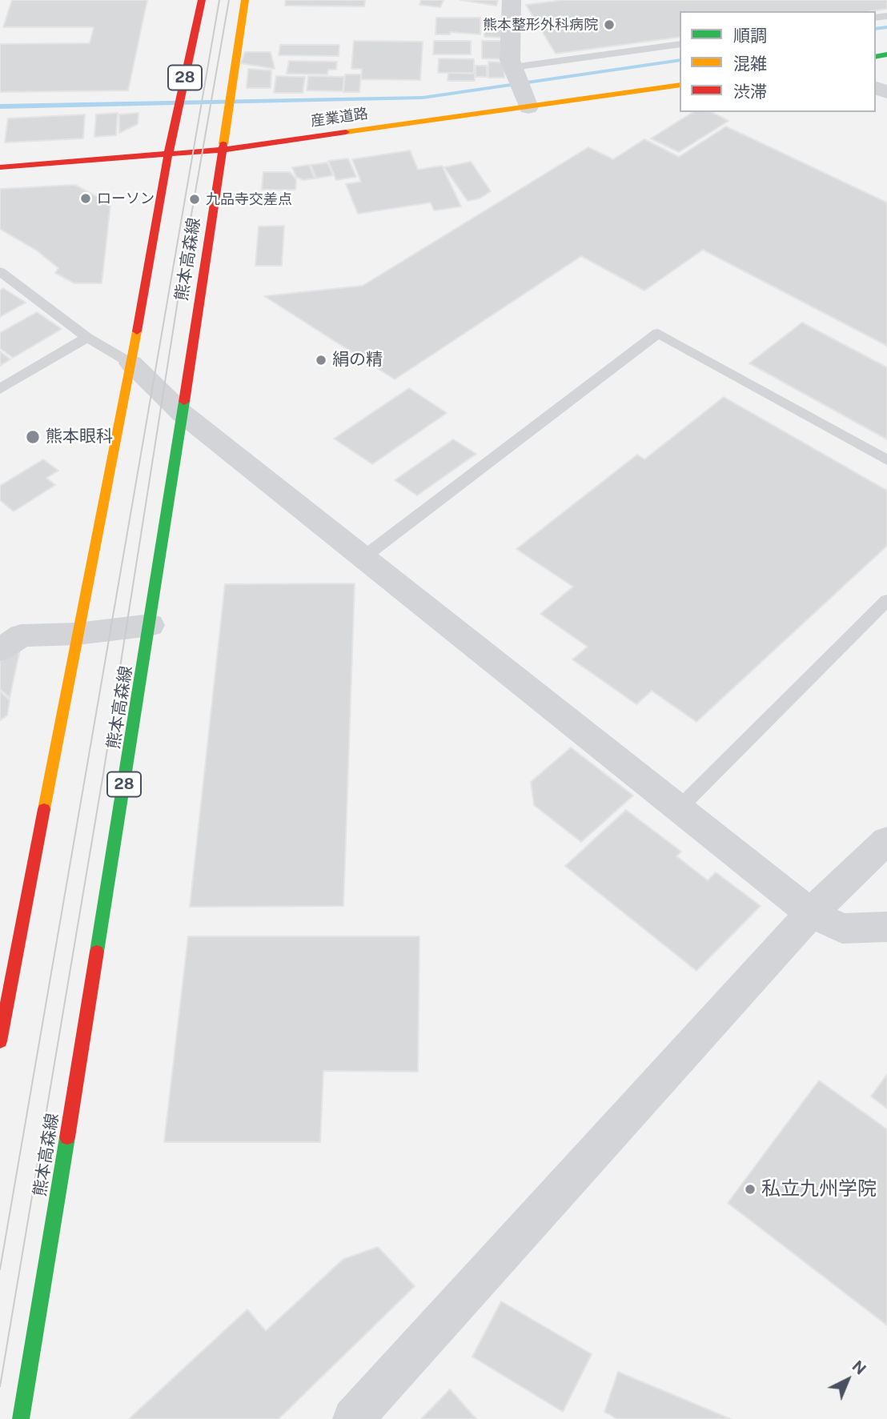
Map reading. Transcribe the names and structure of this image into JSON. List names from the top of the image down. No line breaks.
{"streets":{"main road":["28","産業道路","熊本高森線"]},"crossings":[["28","産業道路"],["産業道路","熊本高森線"]],"places":["熊本整形外科病院","ローソン","九品寺交差点","絹の精","熊本眼科","私立九州学院"],"legend":["順調","混雑","渋滞"],"north":"top right"}
